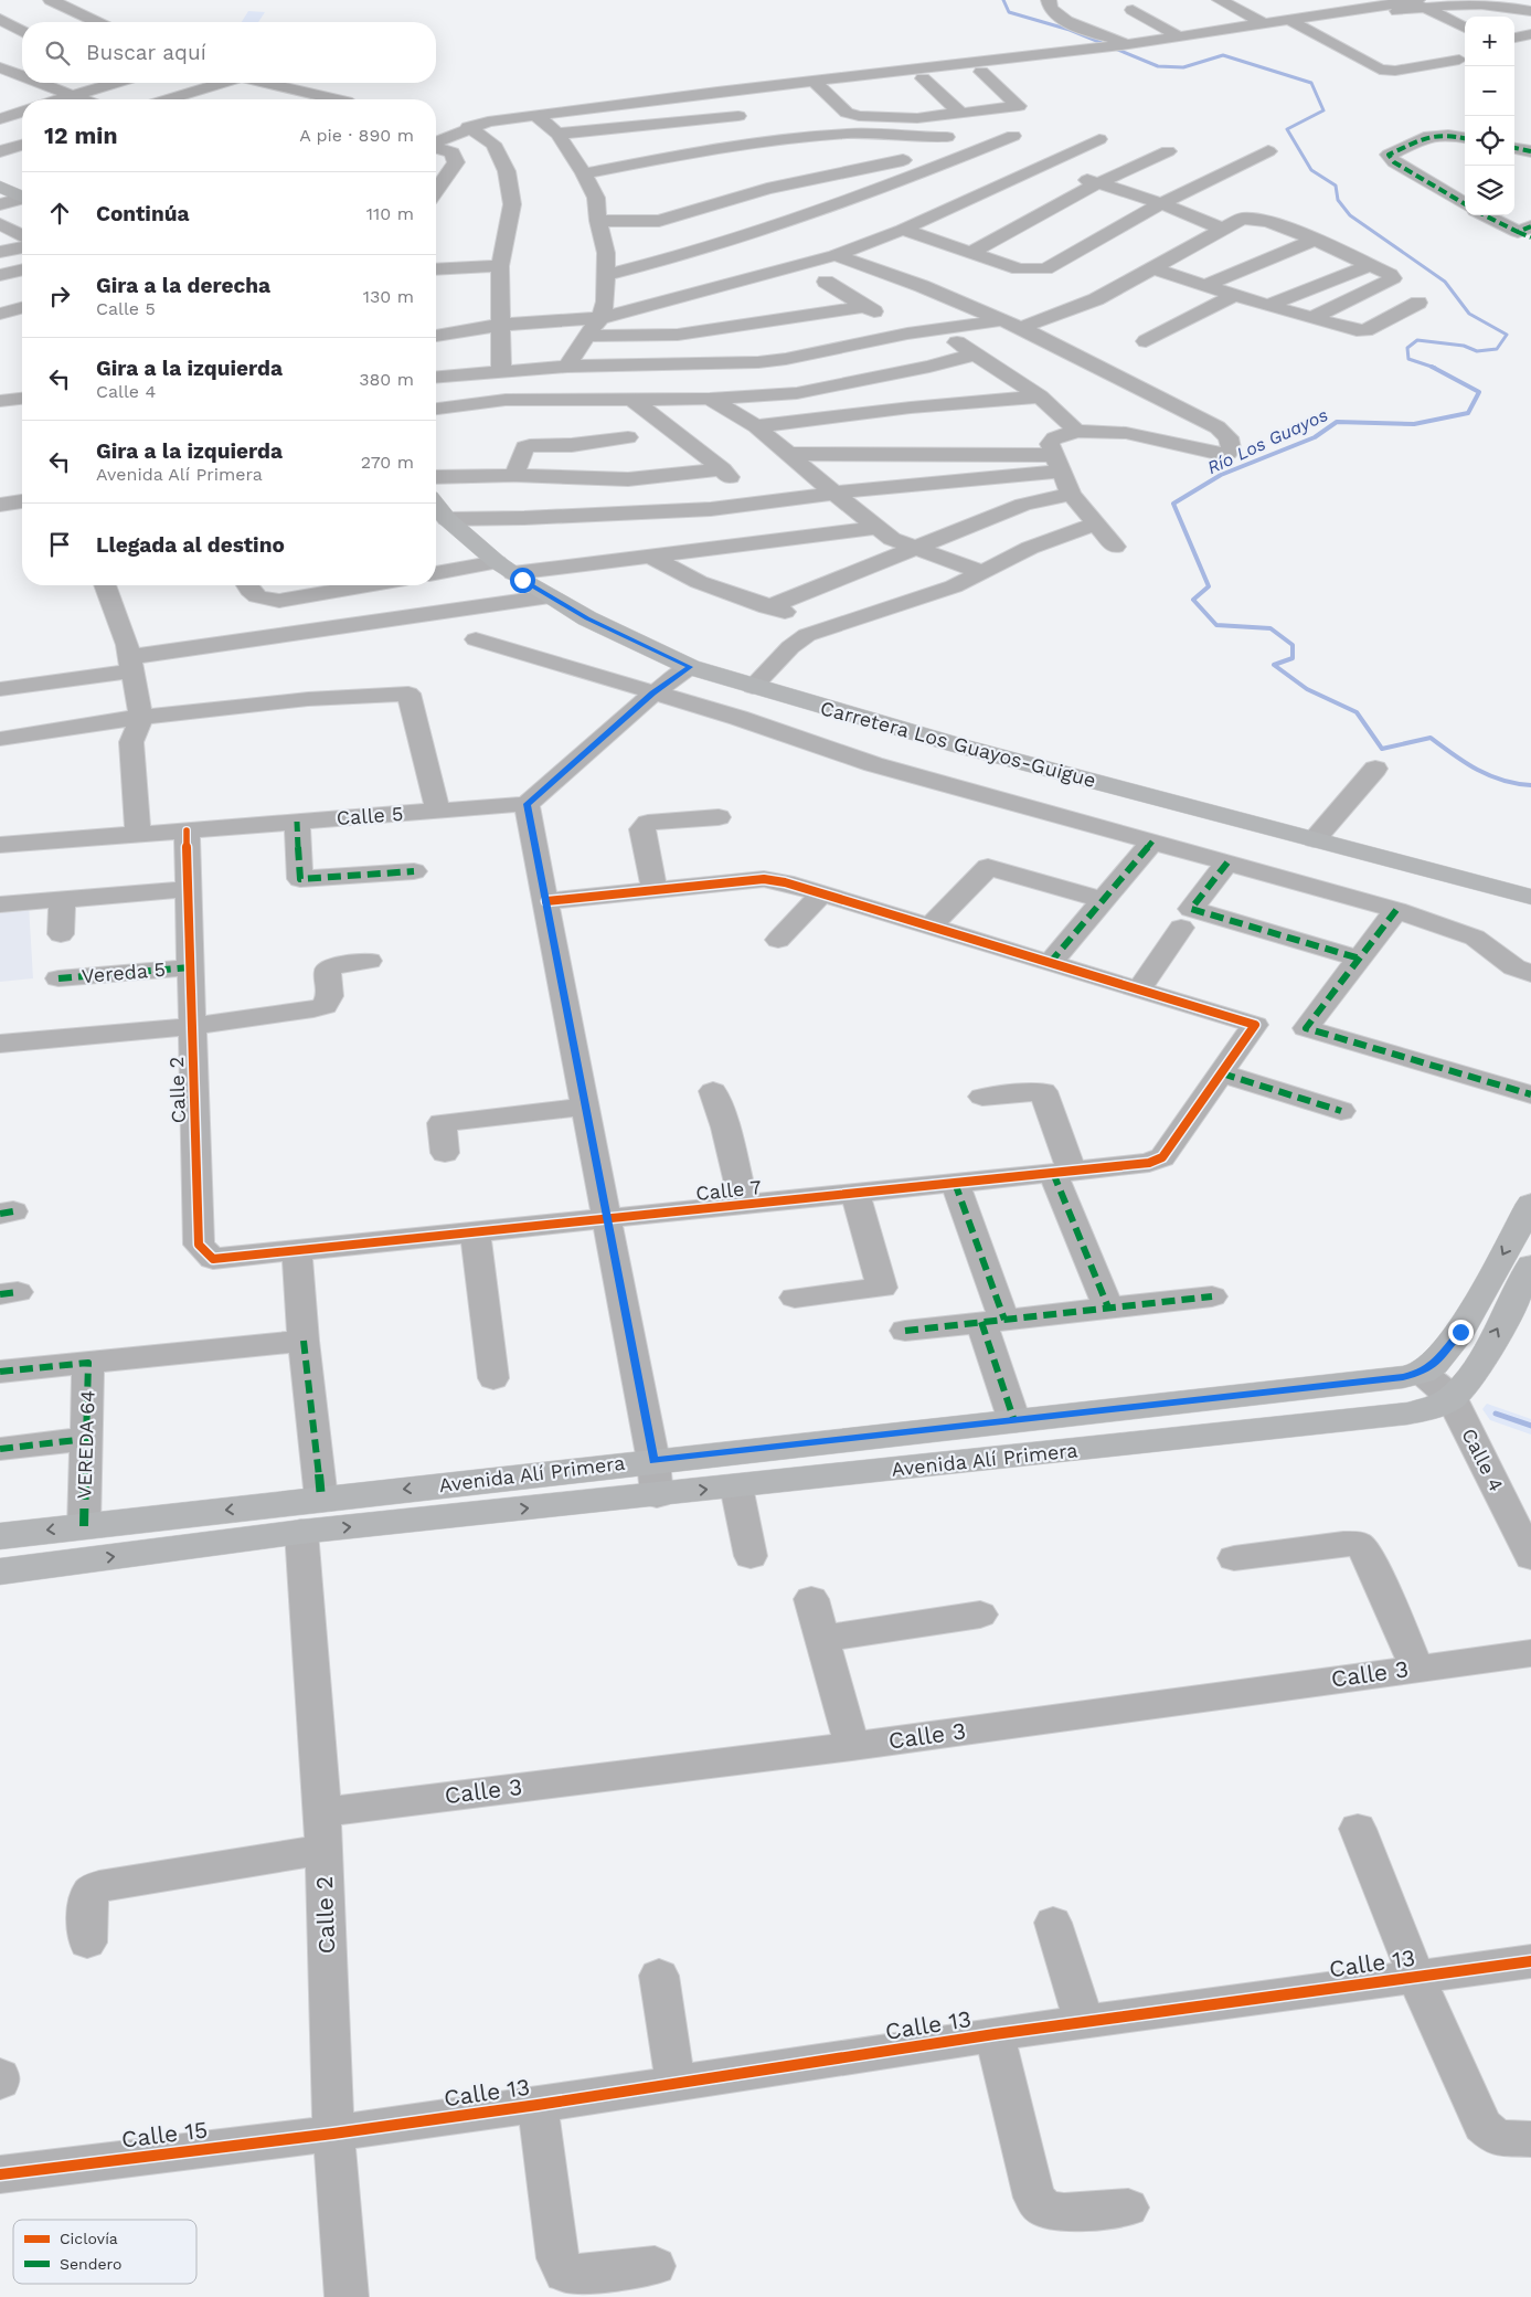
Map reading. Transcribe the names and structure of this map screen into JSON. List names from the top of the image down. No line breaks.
{"streets":{"main road":["Carretera Los Guayos-Guigue","Avenida Alí Primera"],"street":["Calle 5","Vereda 5","Calle 2","Calle 7","VEREDA 64","Calle 4","Calle 3","Calle 13","Calle 15"]},"crossings":[["Calle 5","Calle 2"],["Vereda 5","Calle 2"],["Calle 2","Calle 7"],["Calle 2","Avenida Alí Primera"],["Calle 2","Calle 3"],["Calle 2","Calle 13"],["Calle 2","Calle 15"],["VEREDA 64","Avenida Alí Primera"],["Avenida Alí Primera","Calle 4"],["Calle 13","Calle 15"]],"water":["Río Los Guayos"],"legend":["Ciclovía","Sendero"],"page":{"map_buttons":["+","−"],"search":"Buscar aquí","heading":["12 min","A pie · 890 m"],"list":[["Continúa","110 m"],["Gira a la derecha","Calle 5","130 m"],["Gira a la izquierda","Calle 4","380 m"],["Gira a la izquierda","Avenida Alí Primera","270 m"],"Llegada al destino"]}}
